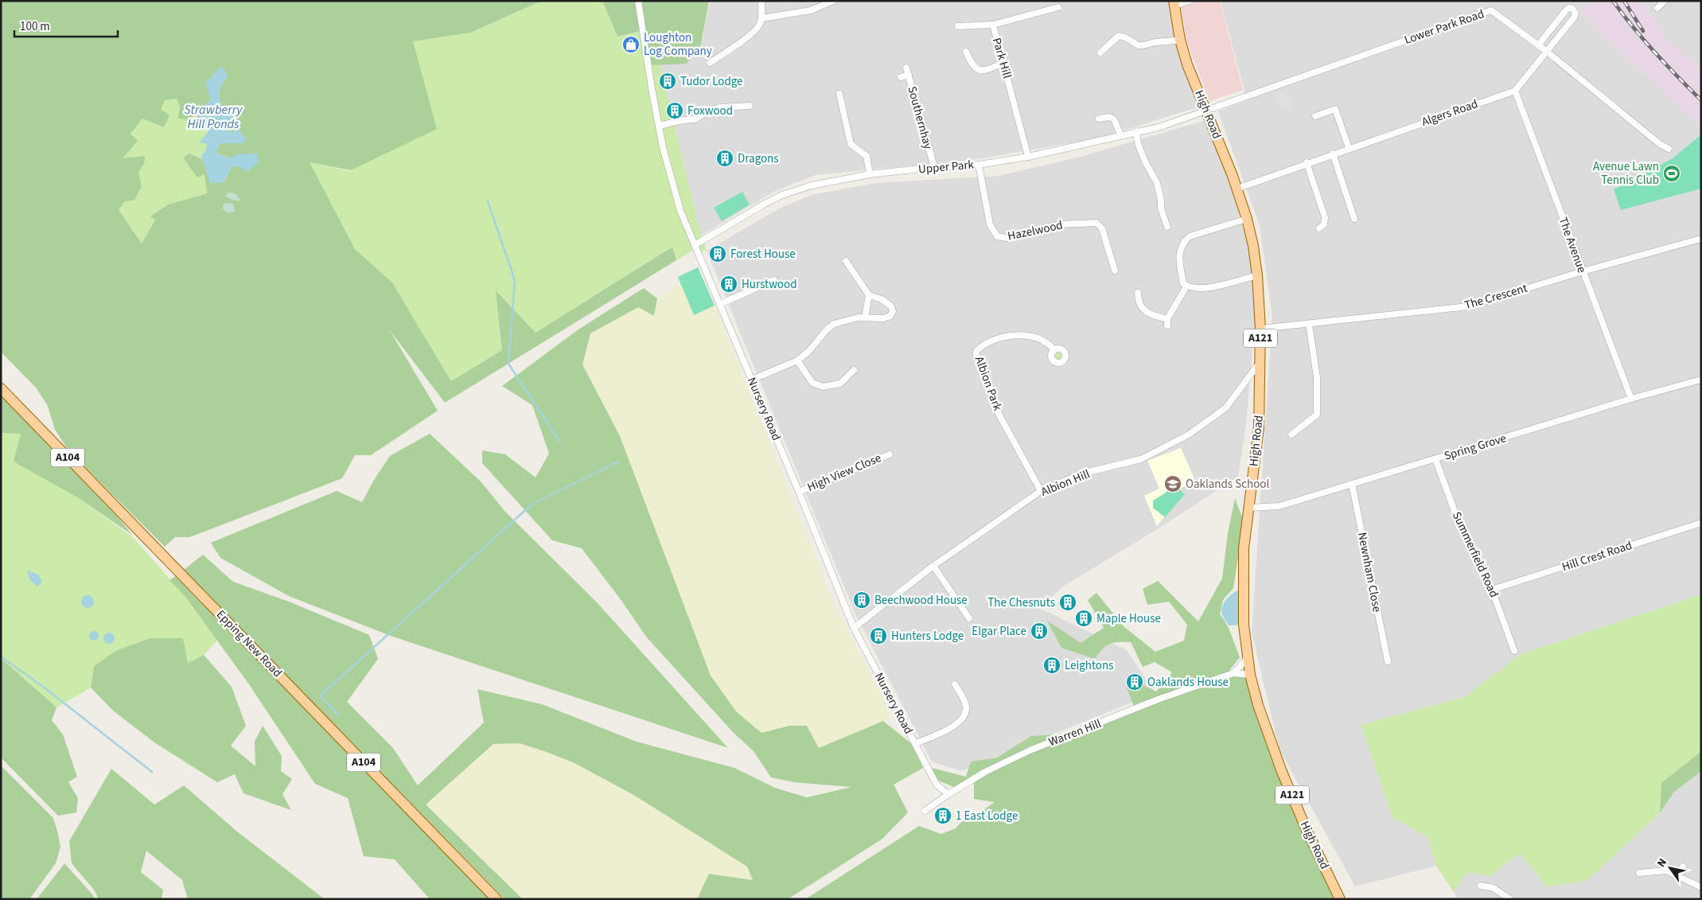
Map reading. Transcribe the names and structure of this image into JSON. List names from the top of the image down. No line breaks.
{"streets":{"main road":["High Road","A121","A104","Epping New Road"],"street":["Lower Park Road","Park Hill","Algers Road","Southernhay","Upper Park","Hazelwood","The Avenue","The Crescent","Albion Park","Nursery Road","Spring Grove","High View Close","Albion Hill","Summerfield Road","Hill Crest Road","Newnham Close","Warren Hill"]},"crossings":[["Lower Park Road","High Road"],["Lower Park Road","Upper Park"],["Park Hill","Upper Park"],["Algers Road","High Road"],["Algers Road","The Avenue"],["High Road","Upper Park"],["High Road","The Crescent"],["High Road","Spring Grove"],["High Road","Albion Hill"],["High Road","Warren Hill"],["Southernhay","Upper Park"],["Upper Park","Hazelwood"],["Upper Park","Nursery Road"],["The Avenue","The Crescent"],["The Avenue","Spring Grove"],["Albion Park","Albion Hill"],["Nursery Road","High View Close"],["Nursery Road","Albion Hill"],["Nursery Road","Warren Hill"],["Spring Grove","Summerfield Road"],["Spring Grove","Newnham Close"],["Summerfield Road","Hill Crest Road"]],"water":["Strawberry Hill Ponds"],"places":{"shop":["Loughton Log Company"],"building":["Tudor Lodge","Foxwood","Dragons","Forest House","Hurstwood","Beechwood House","The Chesnuts","Maple House","Elgar Place","Hunters Lodge","Leightons","Oaklands House","1 East Lodge"],"sports":["Avenue Lawn Tennis Club"],"school or university":["Oaklands School"]},"scale_bar":"100 m","north":"top left"}
